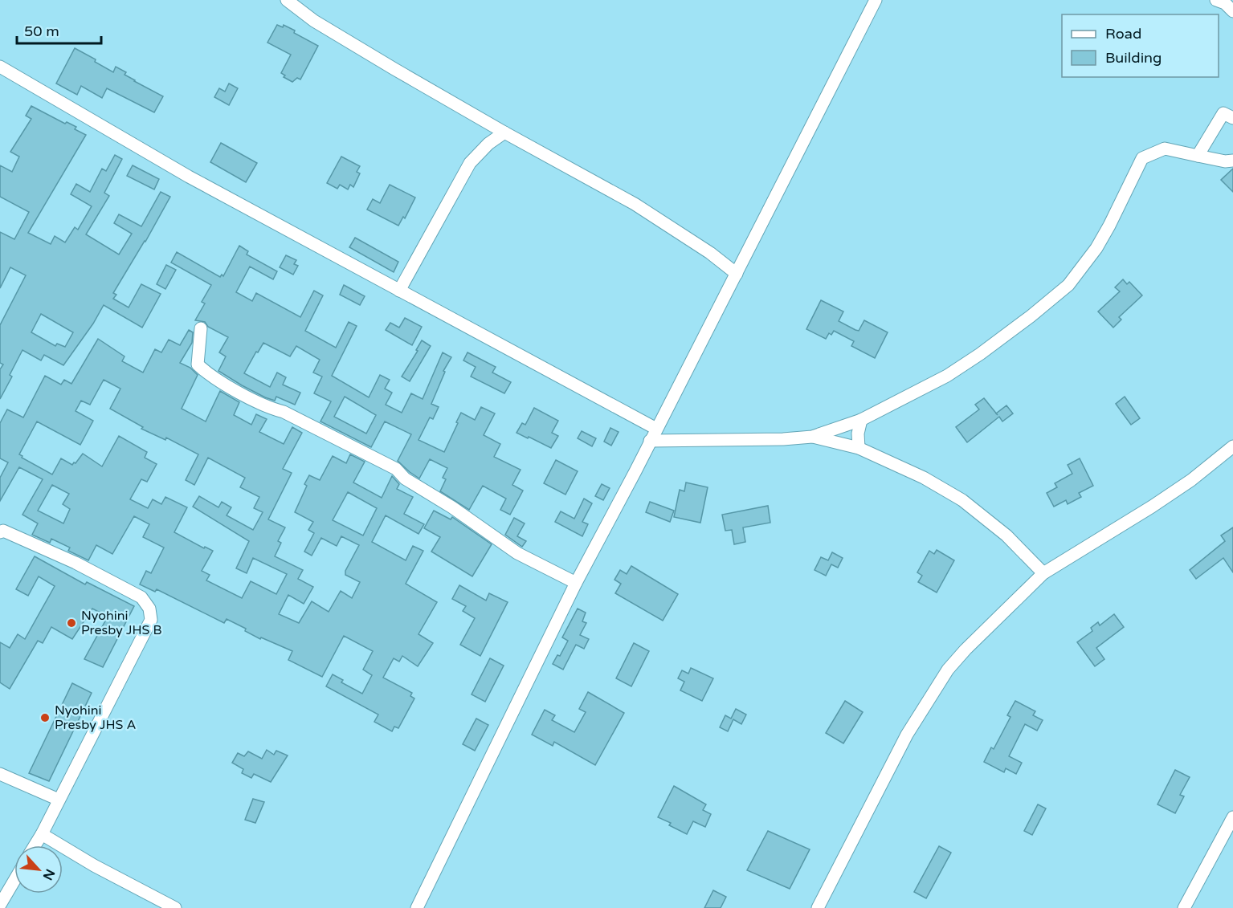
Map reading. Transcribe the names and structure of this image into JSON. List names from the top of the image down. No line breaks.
{"places":["Nyohini Presby JHS B","Nyohini Presby JHS A"],"legend":["Road","Building"],"scale_bar":"50 m","north":"bottom right"}
